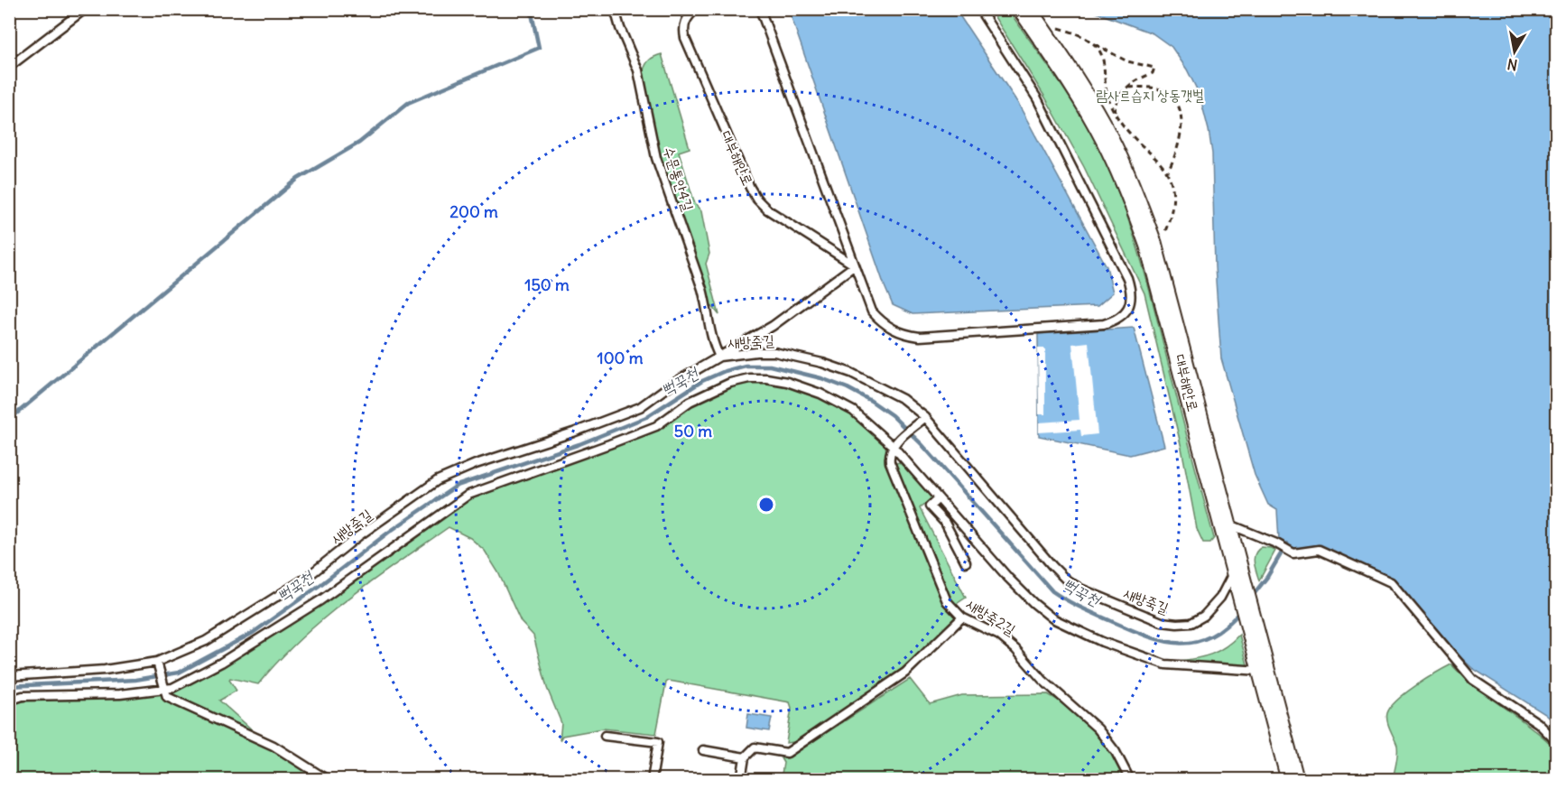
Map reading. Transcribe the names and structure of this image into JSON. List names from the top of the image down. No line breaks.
{"streets":{"street":["대부해안로"],"lane":["수문통안4길","새방죽길","새방죽2길"]},"crossings":[["대부해안로","새방죽길"],["수문통안4길","새방죽길"]],"water":["뻑꾹천"],"parks":["람사르습지 상동갯벌"],"north":"bottom","rings":["200 m","150 m","100 m","50 m"]}
